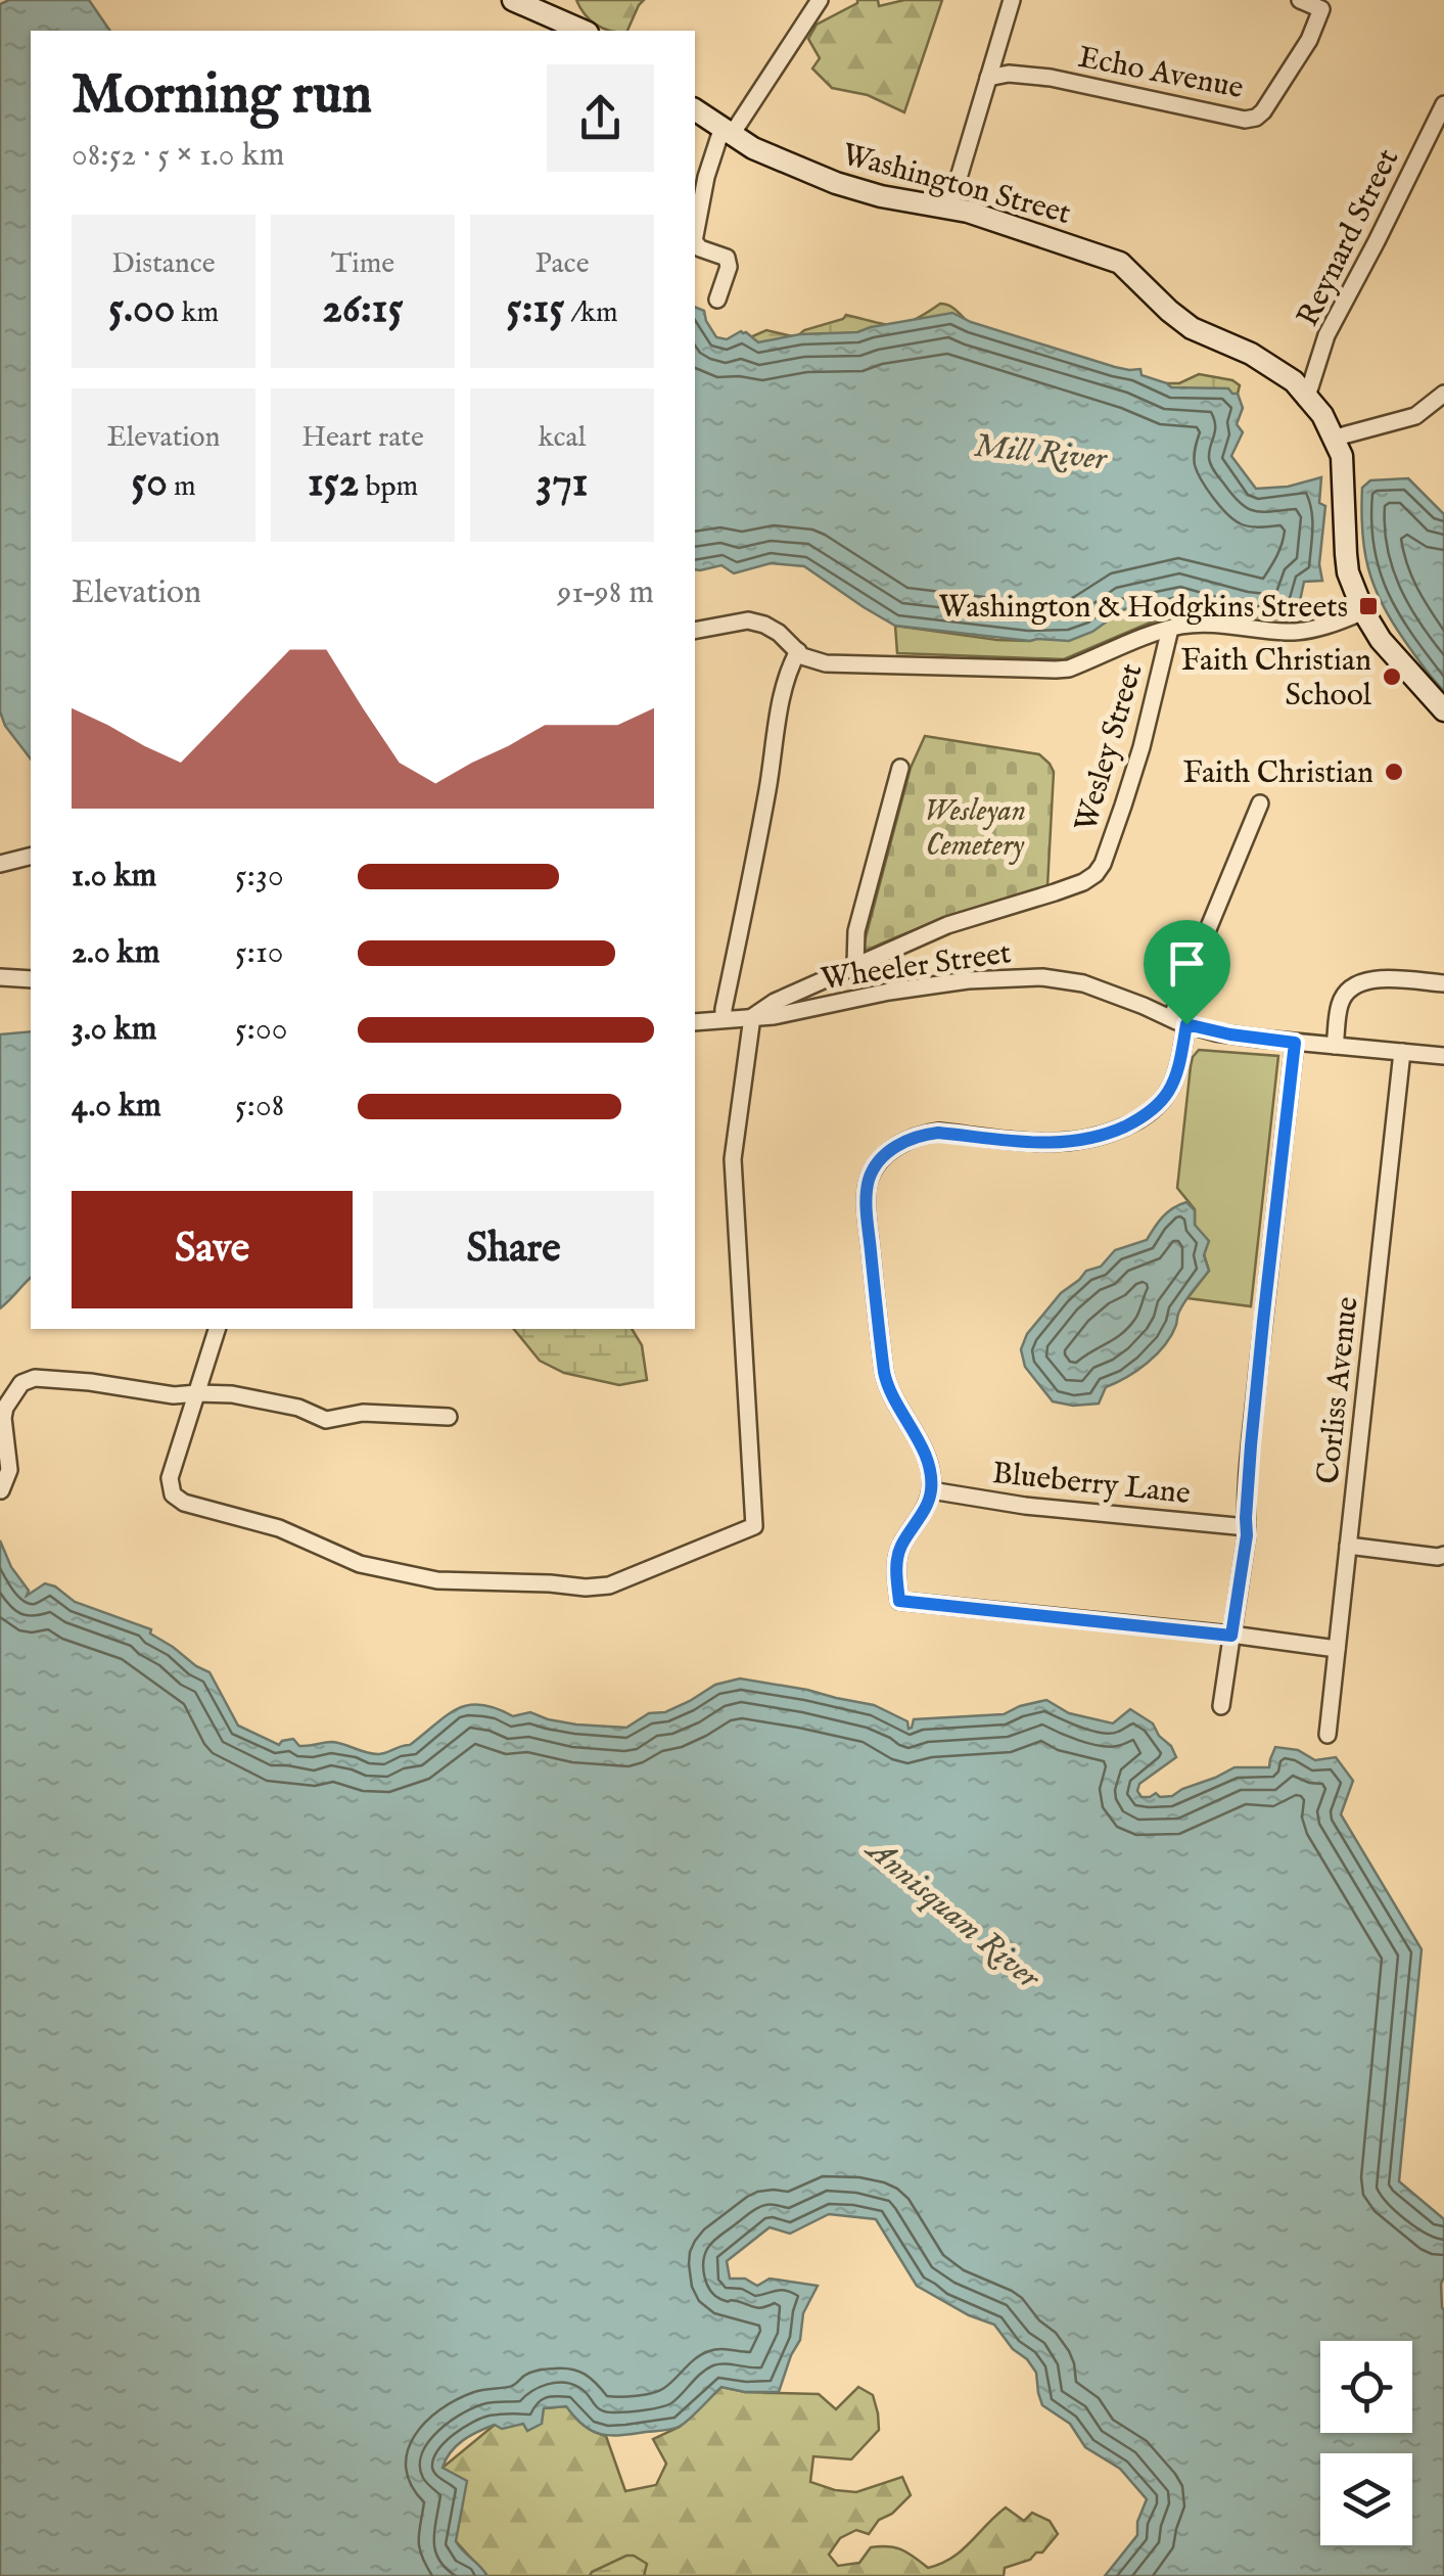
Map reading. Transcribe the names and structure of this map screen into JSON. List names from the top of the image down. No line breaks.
{"streets":{"main road":["Washington Street"],"street":["Echo Avenue","Reynard Street","Wesley Street","Wheeler Street","Corliss Avenue","Blueberry Lane"]},"crossings":[["Washington Street","Reynard Street"],["Wesley Street","Wheeler Street"],["Wheeler Street","Corliss Avenue"]],"water":["Mill River","Annisquam River"],"parks":["Wesleyan Cemetery"],"places":{"transit":["Washington & Hodgkins Streets"],"other":["Faith Christian School","Faith Christian"]},"page":{"heading":["Morning run","08:52 · 5 × 1.0 km"],"stats":[["Distance","5.00 km"],["Time","26:15"],["Pace","5:15 /km"],["Elevation","50 m"],["Heart rate","152 bpm"],["kcal","371"]],"chart":["Elevation","91–98 m"],"list":[{"name":"1.0 km","note":"5:30"},{"name":"2.0 km","note":"5:10"},{"name":"3.0 km","note":"5:00"},{"name":"4.0 km","note":"5:08"}],"buttons":["Save","Share"]}}
